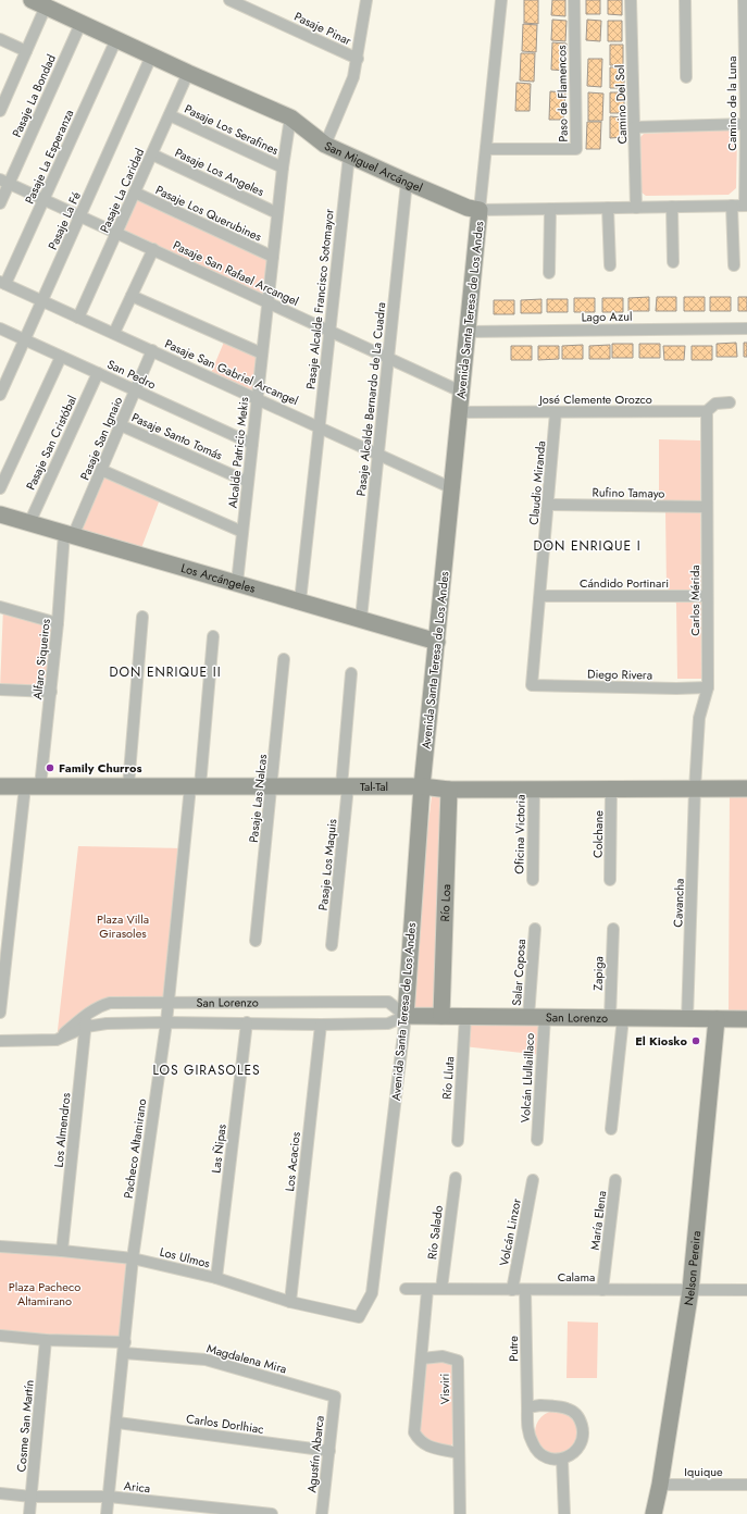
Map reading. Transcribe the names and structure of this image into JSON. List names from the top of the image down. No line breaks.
{"streets":{"street":["Pasaje Pinar","Paso de Flamencos","Pasaje La Bondad","Camino de la Luna","Camino Del Sol","Pasaje Los Serafines","Pasaje La Esperanza","San Miguel Arcángel","Pasaje Los Angeles","Pasaje La Caridad","Pasaje Los Querubines","Pasaje La Fé","Pasaje San Rafael Arcangel","Pasaje Alcalde Francisco Sotomayor","Avenida Santa Teresa de Los Andes","Lago Azul","Pasaje San Gabriel Arcangel","San Pedro","Pasaje Alcalde Bernardo de La Cuadra","José Clemente Orozco","Pasaje Santo Tomás","Pasaje San Ignaio","Pasaje San Cristóbal","Alcalde Patricio Mekis","Claudio Miranda","Rufino Tamayo","Los Arcángeles","Cándido Portinari","Carlos Mérida","Alfaro Siqueiros","Diego Rivera","Tal-Tal","Pasaje Las Nalcas","Oficina Victoria","Colchane","Pasaje Los Maquis","Río Loa","Cavancha","Salar Coposa","Zapiga","San Lorenzo","Río Lluta","Volcán Llullaillaco","Los Almendros","Pacheco Altamirano","Las Ñipas","Los Acacios","María Elena","Río Salado","Volcán Linzor","Los Ulmos","Nelson Pereira","Calama","Putre","Magdalena Mira","Visviri","Carlos Dorlhiac","Cosme San Martín","Agustín Abarca","Iquique","Arica"]},"crossings":[["Paso de Flamencos","Avenida Santa Teresa de Los Andes"],["Pasaje La Bondad","San Miguel Arcángel"],["Pasaje La Bondad","Pasaje San Rafael Arcangel"],["Camino de la Luna","San Miguel Arcángel"],["Camino Del Sol","San Miguel Arcángel"],["Pasaje Los Serafines","Pasaje La Caridad"],["Pasaje Los Serafines","Alcalde Patricio Mekis"],["Pasaje La Esperanza","San Miguel Arcángel"],["Pasaje La Esperanza","Pasaje San Rafael Arcangel"],["Pasaje La Esperanza","Pasaje San Gabriel Arcangel"],["San Miguel Arcángel","Pasaje La Caridad"],["San Miguel Arcángel","Pasaje La Fé"],["San Miguel Arcángel","Pasaje Alcalde Francisco Sotomayor"],["San Miguel Arcángel","Avenida Santa Teresa de Los Andes"],["San Miguel Arcángel","Pasaje Alcalde Bernardo de La Cuadra"],["San Miguel Arcángel","Alcalde Patricio Mekis"],["Pasaje Los Angeles","Pasaje La Caridad"],["Pasaje Los Angeles","Alcalde Patricio Mekis"],["Pasaje La Caridad","Pasaje Los Querubines"],["Pasaje La Caridad","Pasaje San Rafael Arcangel"],["Pasaje La Caridad","Pasaje San Gabriel Arcangel"],["Pasaje Los Querubines","Alcalde Patricio Mekis"],["Pasaje La Fé","Pasaje San Rafael Arcangel"],["Pasaje La Fé","Pasaje San Gabriel Arcangel"],["Pasaje La Fé","San Pedro"],["Pasaje San Rafael Arcangel","Pasaje Alcalde Francisco Sotomayor"],["Pasaje San Rafael Arcangel","Avenida Santa Teresa de Los Andes"],["Pasaje San Rafael Arcangel","Pasaje Alcalde Bernardo de La Cuadra"],["Pasaje San Rafael Arcangel","Alcalde Patricio Mekis"],["Pasaje Alcalde Francisco Sotomayor","Pasaje San Gabriel Arcangel"],["Pasaje Alcalde Francisco Sotomayor","Los Arcángeles"],["Avenida Santa Teresa de Los Andes","Lago Azul"],["Avenida Santa Teresa de Los Andes","Pasaje San Gabriel Arcangel"],["Avenida Santa Teresa de Los Andes","José Clemente Orozco"],["Avenida Santa Teresa de Los Andes","Los Arcángeles"],["Avenida Santa Teresa de Los Andes","Tal-Tal"],["Avenida Santa Teresa de Los Andes","San Lorenzo"],["Avenida Santa Teresa de Los Andes","Los Ulmos"],["Pasaje San Gabriel Arcangel","Pasaje Alcalde Bernardo de La Cuadra"],["Pasaje San Gabriel Arcangel","Pasaje San Ignaio"],["Pasaje San Gabriel Arcangel","Alcalde Patricio Mekis"],["San Pedro","Pasaje San Ignaio"],["San Pedro","Pasaje San Cristóbal"],["San Pedro","Alcalde Patricio Mekis"],["Pasaje Alcalde Bernardo de La Cuadra","Los Arcángeles"],["José Clemente Orozco","Claudio Miranda"],["José Clemente Orozco","Carlos Mérida"],["Pasaje Santo Tomás","Pasaje San Ignaio"],["Pasaje Santo Tomás","Alcalde Patricio Mekis"],["Pasaje San Ignaio","Los Arcángeles"],["Pasaje San Ignaio","Alfaro Siqueiros"],["Pasaje San Cristóbal","Los Arcángeles"],["Alcalde Patricio Mekis","Los Arcángeles"],["Claudio Miranda","Rufino Tamayo"],["Claudio Miranda","Cándido Portinari"],["Claudio Miranda","Diego Rivera"],["Rufino Tamayo","Carlos Mérida"],["Los Arcángeles","Alfaro Siqueiros"],["Cándido Portinari","Carlos Mérida"],["Carlos Mérida","Diego Rivera"],["Carlos Mérida","Tal-Tal"],["Carlos Mérida","Cavancha"],["Alfaro Siqueiros","Tal-Tal"],["Tal-Tal","Pasaje Las Nalcas"],["Tal-Tal","Oficina Victoria"],["Tal-Tal","Colchane"],["Tal-Tal","Pasaje Los Maquis"],["Tal-Tal","Río Loa"],["Tal-Tal","Cavancha"],["Tal-Tal","Pacheco Altamirano"],["Río Loa","San Lorenzo"],["Cavancha","San Lorenzo"],["Salar Coposa","San Lorenzo"],["Salar Coposa","Volcán Llullaillaco"],["Zapiga","San Lorenzo"],["San Lorenzo","Río Lluta"],["San Lorenzo","Volcán Llullaillaco"],["San Lorenzo","Los Almendros"],["San Lorenzo","Pacheco Altamirano"],["San Lorenzo","Las Ñipas"],["San Lorenzo","Los Acacios"],["San Lorenzo","Nelson Pereira"],["Los Almendros","Los Ulmos"],["Pacheco Altamirano","Los Ulmos"],["Pacheco Altamirano","Magdalena Mira"],["Pacheco Altamirano","Carlos Dorlhiac"],["Pacheco Altamirano","Arica"],["Las Ñipas","Los Ulmos"],["Los Acacios","Los Ulmos"],["María Elena","Calama"],["Río Salado","Calama"],["Volcán Linzor","Calama"],["Nelson Pereira","Calama"],["Nelson Pereira","Iquique"],["Calama","Putre"],["Calama","Visviri"],["Magdalena Mira","Cosme San Martín"],["Magdalena Mira","Agustín Abarca"],["Carlos Dorlhiac","Agustín Abarca"],["Cosme San Martín","Arica"]],"districts":["DON ENRIQUE I","DON ENRIQUE II","LOS GIRASOLES"],"parks":["Plaza Villa Girasoles","Plaza Pacheco Altamirano"],"places":["Family Churros","El Kiosko"]}
